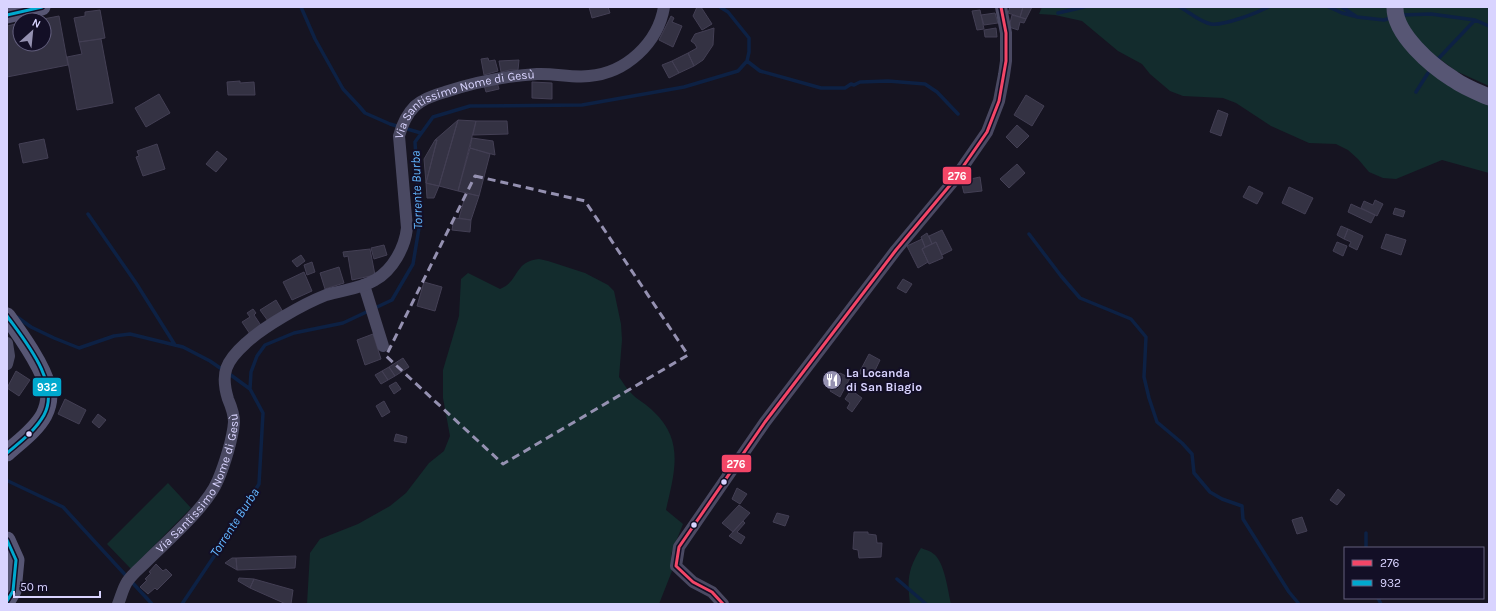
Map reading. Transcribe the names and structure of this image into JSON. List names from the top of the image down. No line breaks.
{"streets":{"street":["Via Santissimo Nome di Gesù"]},"water":["Torrente Burba"],"places":{"restaurant":["La Locanda di San Biagio"]},"lines":["transit line 276","transit line 932"],"legend":["276","932"],"scale_bar":"50 m","north":"top right"}
